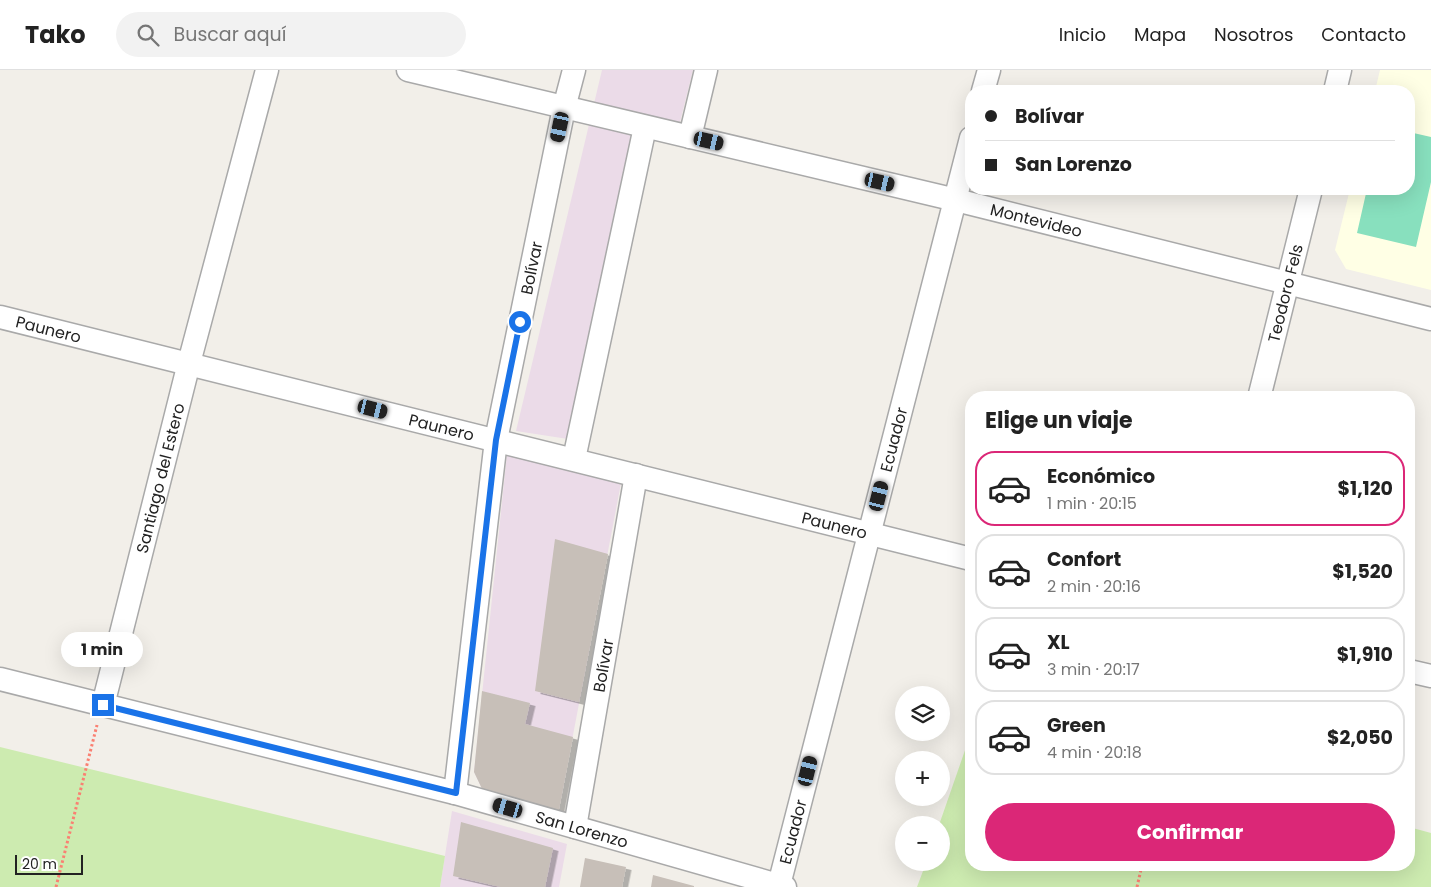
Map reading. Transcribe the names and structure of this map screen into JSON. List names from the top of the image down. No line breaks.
{"streets":{"street":["Montevideo","Bolívar","Teodoro Fels","Paunero","Ecuador","Santiago del Estero","San Lorenzo"]},"crossings":[["Montevideo","Bolívar"],["Montevideo","Teodoro Fels"],["Montevideo","Ecuador"],["Bolívar","Paunero"],["Bolívar","San Lorenzo"],["Paunero","Ecuador"],["Paunero","Santiago del Estero"],["Ecuador","San Lorenzo"],["Santiago del Estero","San Lorenzo"]],"scale_bar":"20 m","page":{"header":"Tako","search":"Buscar aquí","nav":["Inicio","Mapa","Nosotros","Contacto"],"banner":["Bolívar","San Lorenzo"],"heading":"Elige un viaje","list":[{"name":"Económico","note":"1 min · 20:15","value":"$1,120"},{"name":"Confort","note":"2 min · 20:16","value":"$1,520"},{"name":"XL","note":"3 min · 20:17","value":"$1,910"},{"name":"Green","note":"4 min · 20:18","value":"$2,050"}],"bubble":"1 min","map_buttons":["+","−"],"buttons":"Confirmar","scale":"20 m"}}
